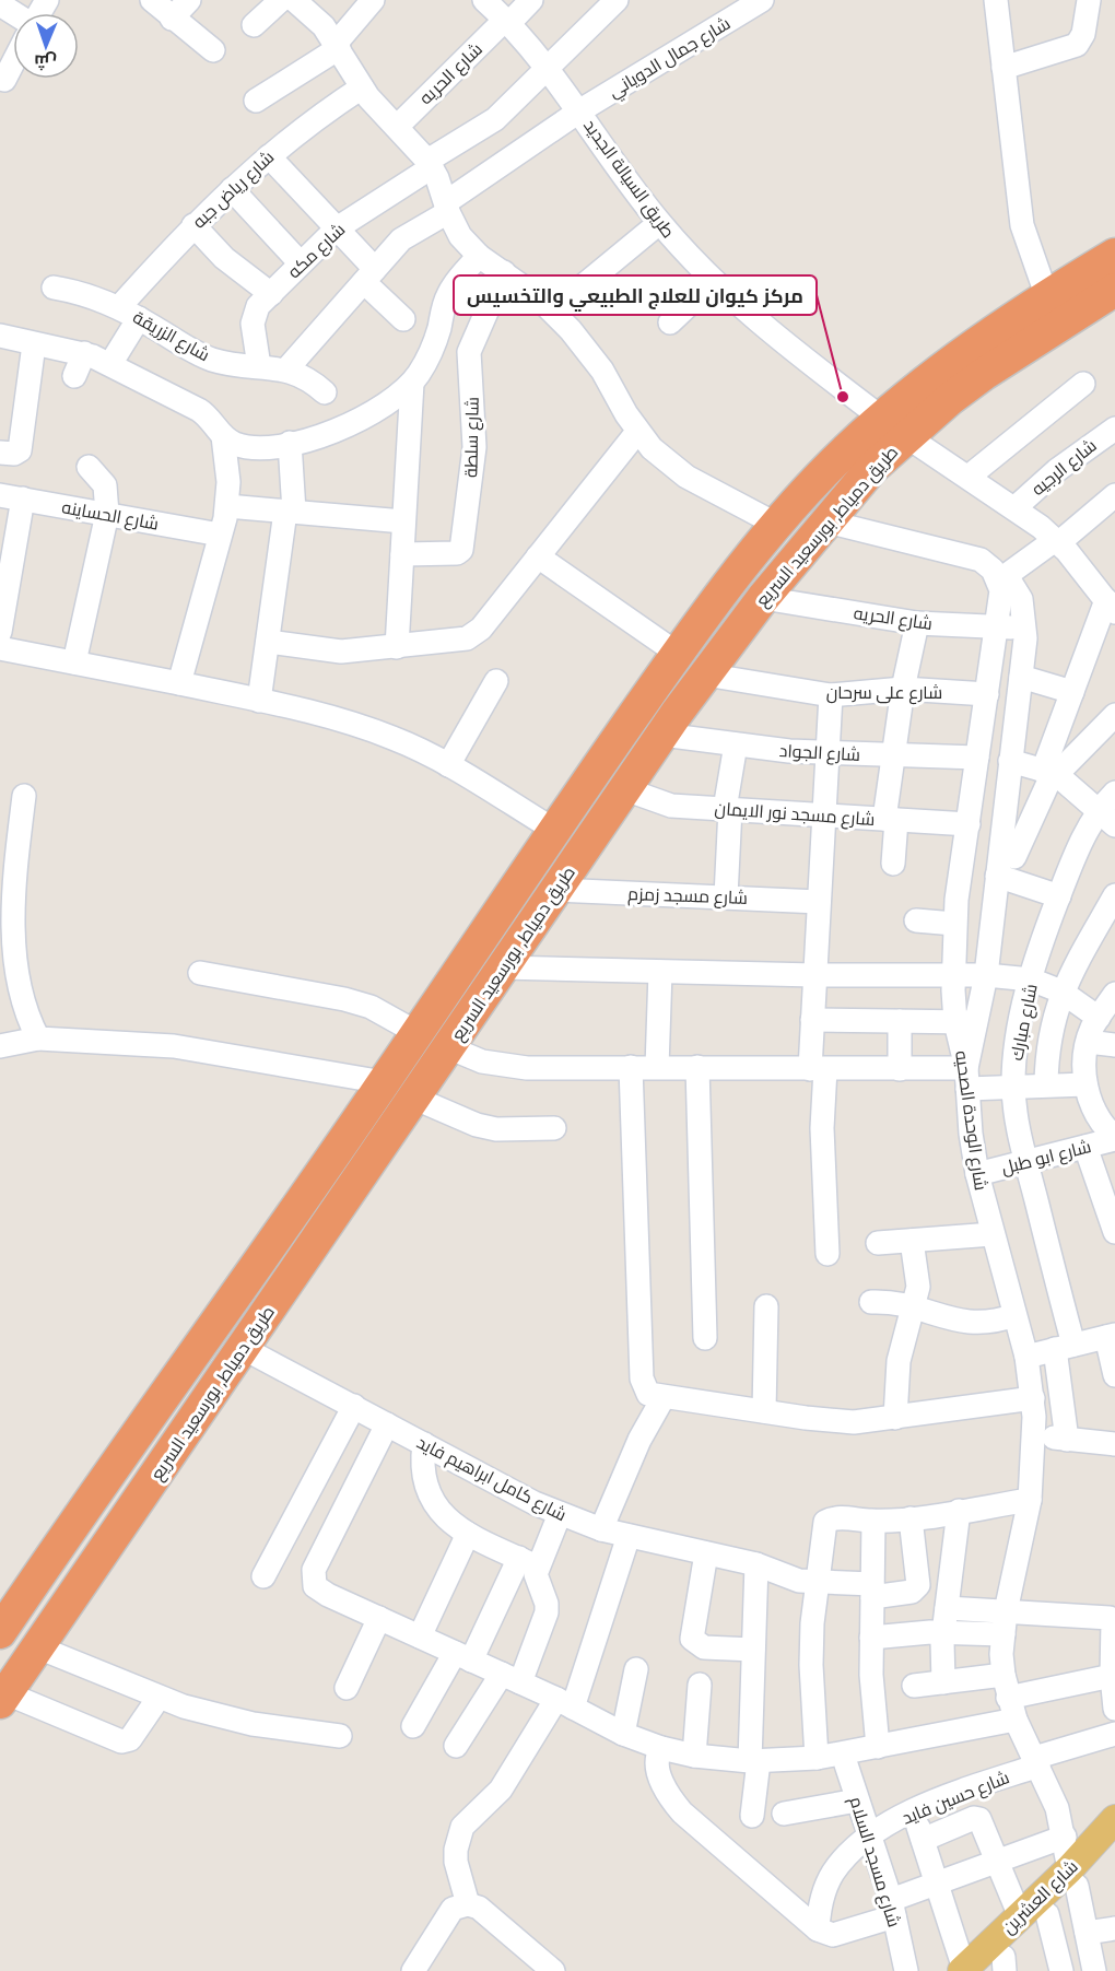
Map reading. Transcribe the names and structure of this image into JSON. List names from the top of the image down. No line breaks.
{"streets":{"highway":["طريق دمياط, بورسعيد السريع"],"main road":["شارع العشرين"],"street":["شارع جمال الدوياني","شارع الحريه","طريق السيالة الجديد","شارع رياض جبه","شارع مكه","شارع الزريقة","شارع سلطة","شارع الرجيه","شارع الحساينه","شارع على سرحان","شارع الجواد","شارع مسجد نور الايمان","شارع مسجد زمزم","شارع مبارك","شارع الوحدة الصحيه","شارع ابو طبل","شارع كامل ابراهيم فايد","شارع حسين فايد","شارع مسجد السلام"]},"crossings":[["شارع جمال الدوياني","طريق السيالة الجديد"],["شارع جمال الدوياني","شارع الزريقة"],["شارع الحريه","طريق السيالة الجديد"],["شارع الحريه","طريق دمياط, بورسعيد السريع"],["شارع الحريه","شارع الوحدة الصحيه"],["طريق السيالة الجديد","شارع مكه"],["طريق السيالة الجديد","شارع الرجيه"],["طريق السيالة الجديد","طريق دمياط, بورسعيد السريع"],["شارع رياض جبه","شارع الزريقة"],["شارع مكه","شارع الزريقة"],["طريق دمياط, بورسعيد السريع","شارع على سرحان"],["طريق دمياط, بورسعيد السريع","شارع الجواد"],["طريق دمياط, بورسعيد السريع","شارع مسجد نور الايمان"],["طريق دمياط, بورسعيد السريع","شارع مسجد زمزم"],["طريق دمياط, بورسعيد السريع","شارع كامل ابراهيم فايد"],["شارع على سرحان","شارع الوحدة الصحيه"],["شارع الجواد","شارع الوحدة الصحيه"],["شارع مسجد نور الايمان","شارع الوحدة الصحيه"],["شارع مبارك","شارع ابو طبل"],["شارع الوحدة الصحيه","شارع ابو طبل"],["شارع الوحدة الصحيه","شارع حسين فايد"],["شارع الوحدة الصحيه","شارع العشرين"],["شارع حسين فايد","شارع مسجد السلام"]],"places":["مركز كيوان للعلاج الطبيعي والتخسيس"],"north":"bottom"}
